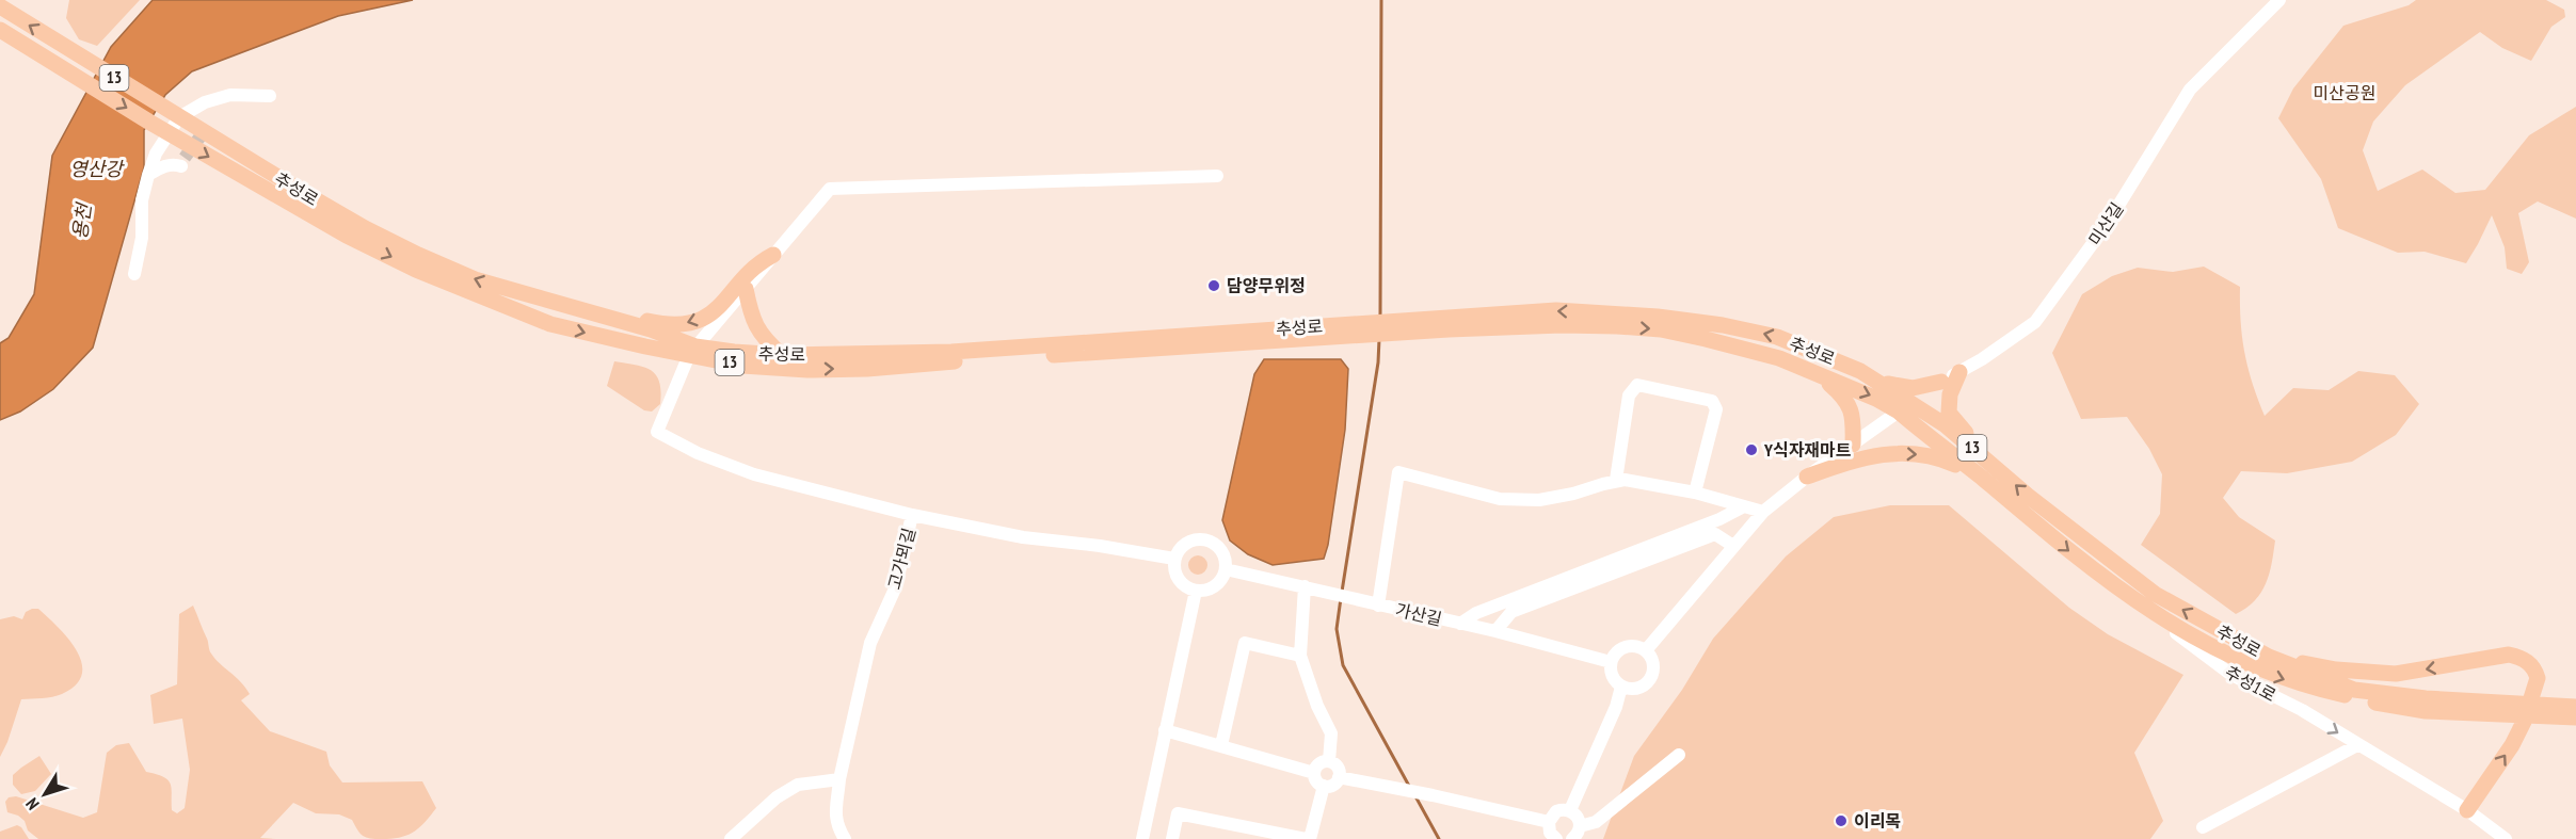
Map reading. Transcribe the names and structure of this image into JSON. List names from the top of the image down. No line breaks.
{"streets":{"main road":["13","추성로"],"street":["미산길","고가뫼길","가산길","추성1로"]},"crossings":[["추성로","미산길"],["추성로","고가뫼길"],["추성로","추성1로"]],"one_way":["추성1로"],"water":["영산강","용천"],"parks":["미산공원"],"places":["담양무위정","Y식자재마트","이리목"],"north":"bottom left"}
